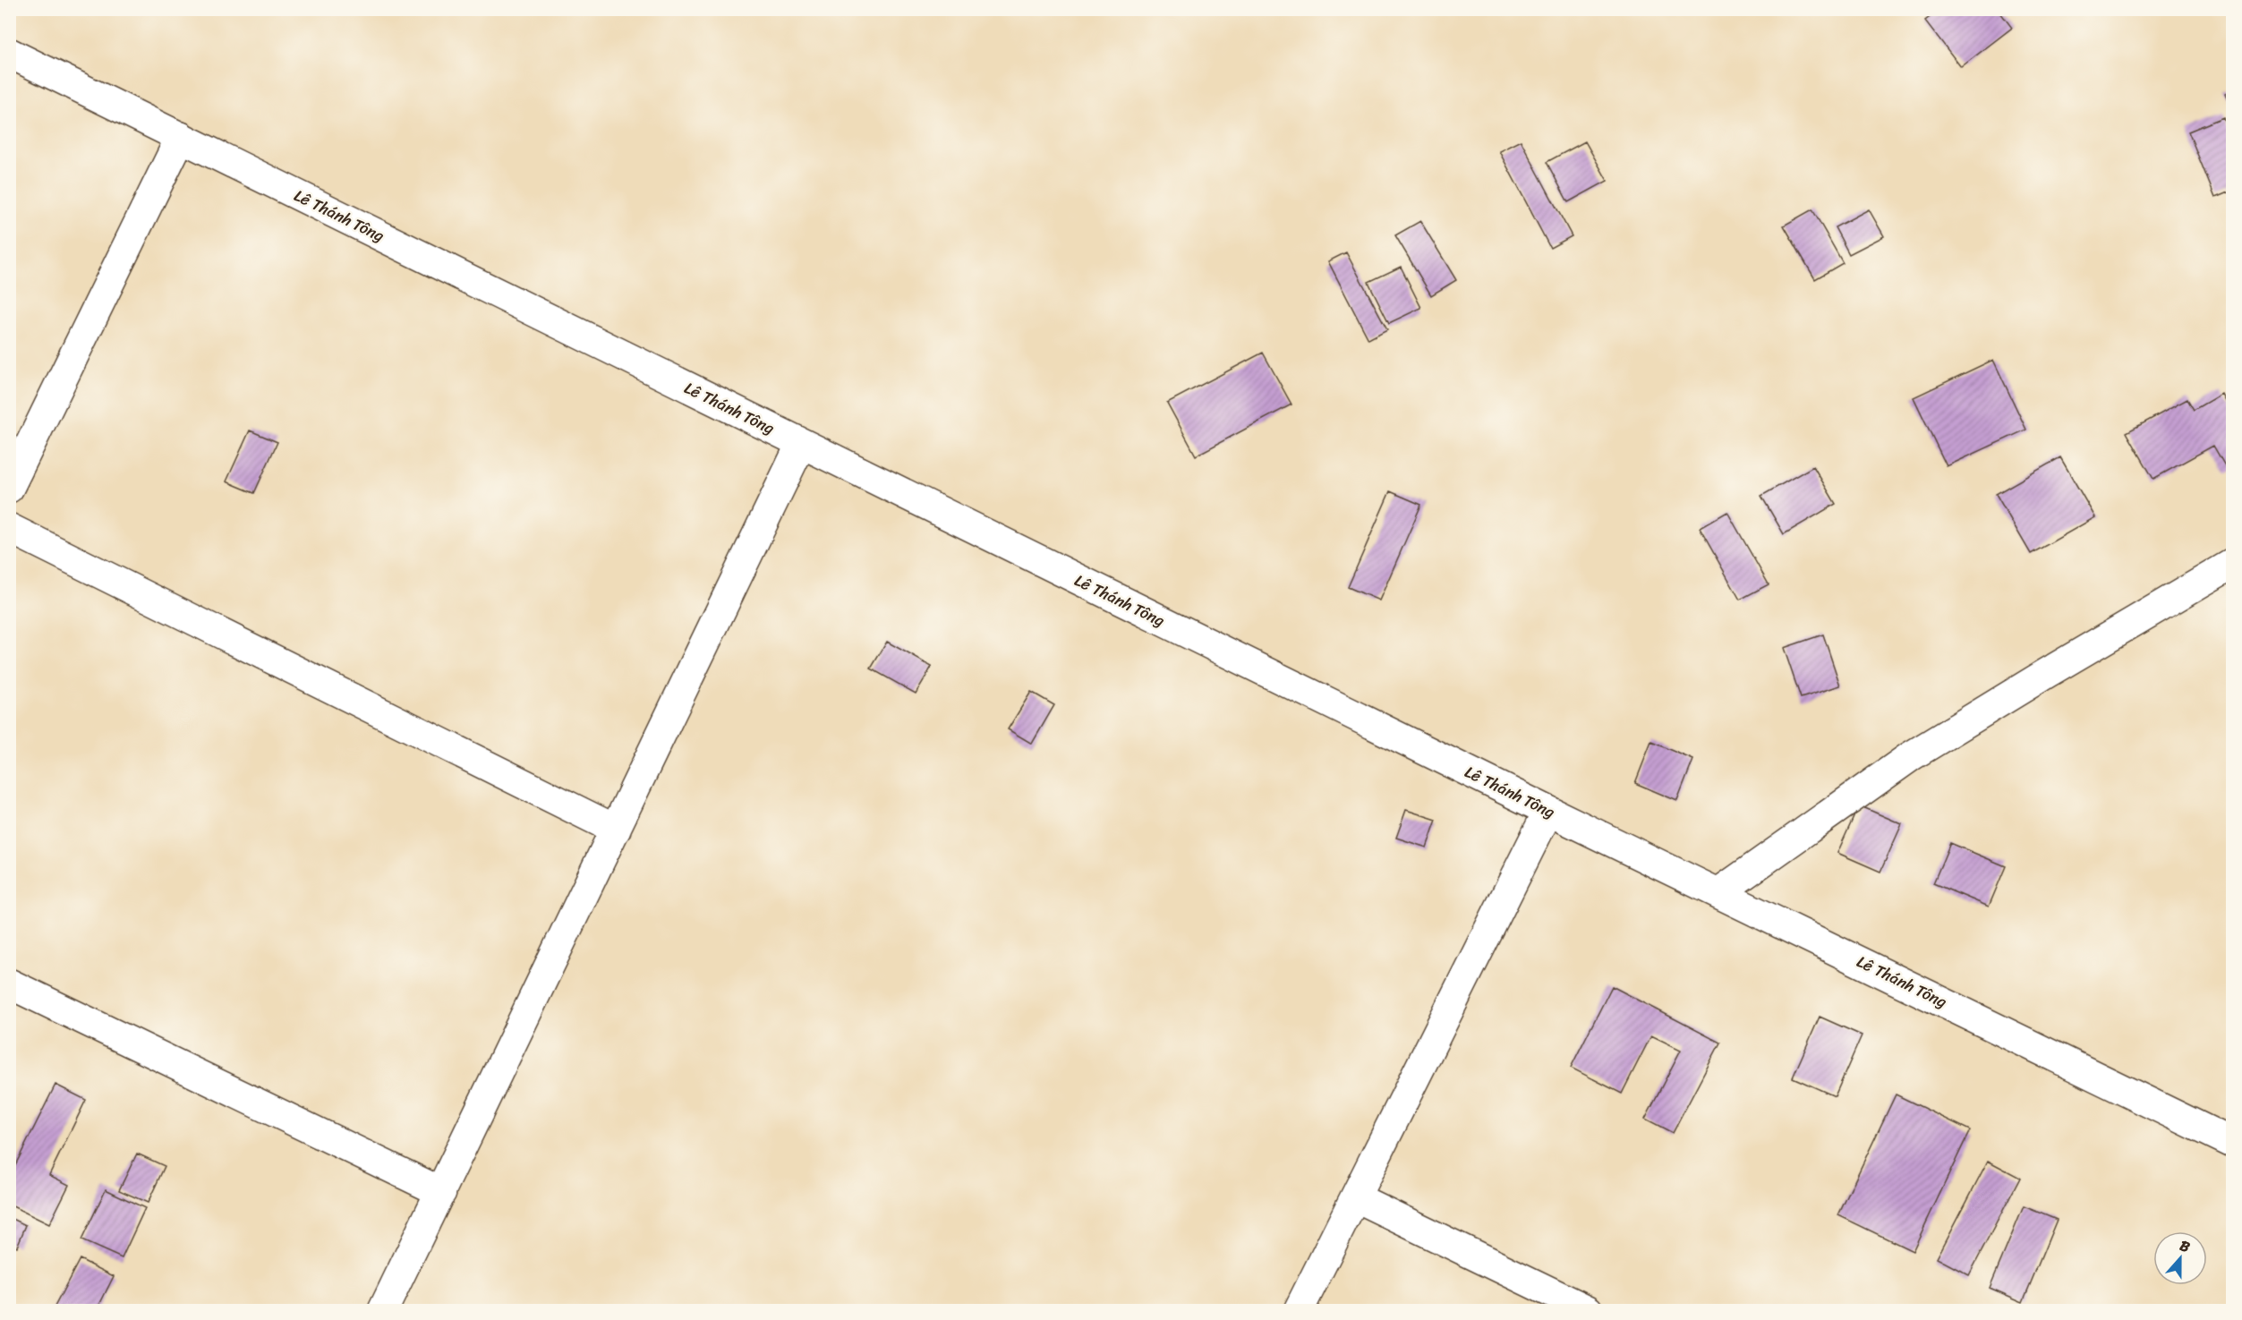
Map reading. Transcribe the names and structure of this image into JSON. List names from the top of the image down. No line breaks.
{"streets":{"street":["Lê Thánh Tông"]},"north":"top"}
